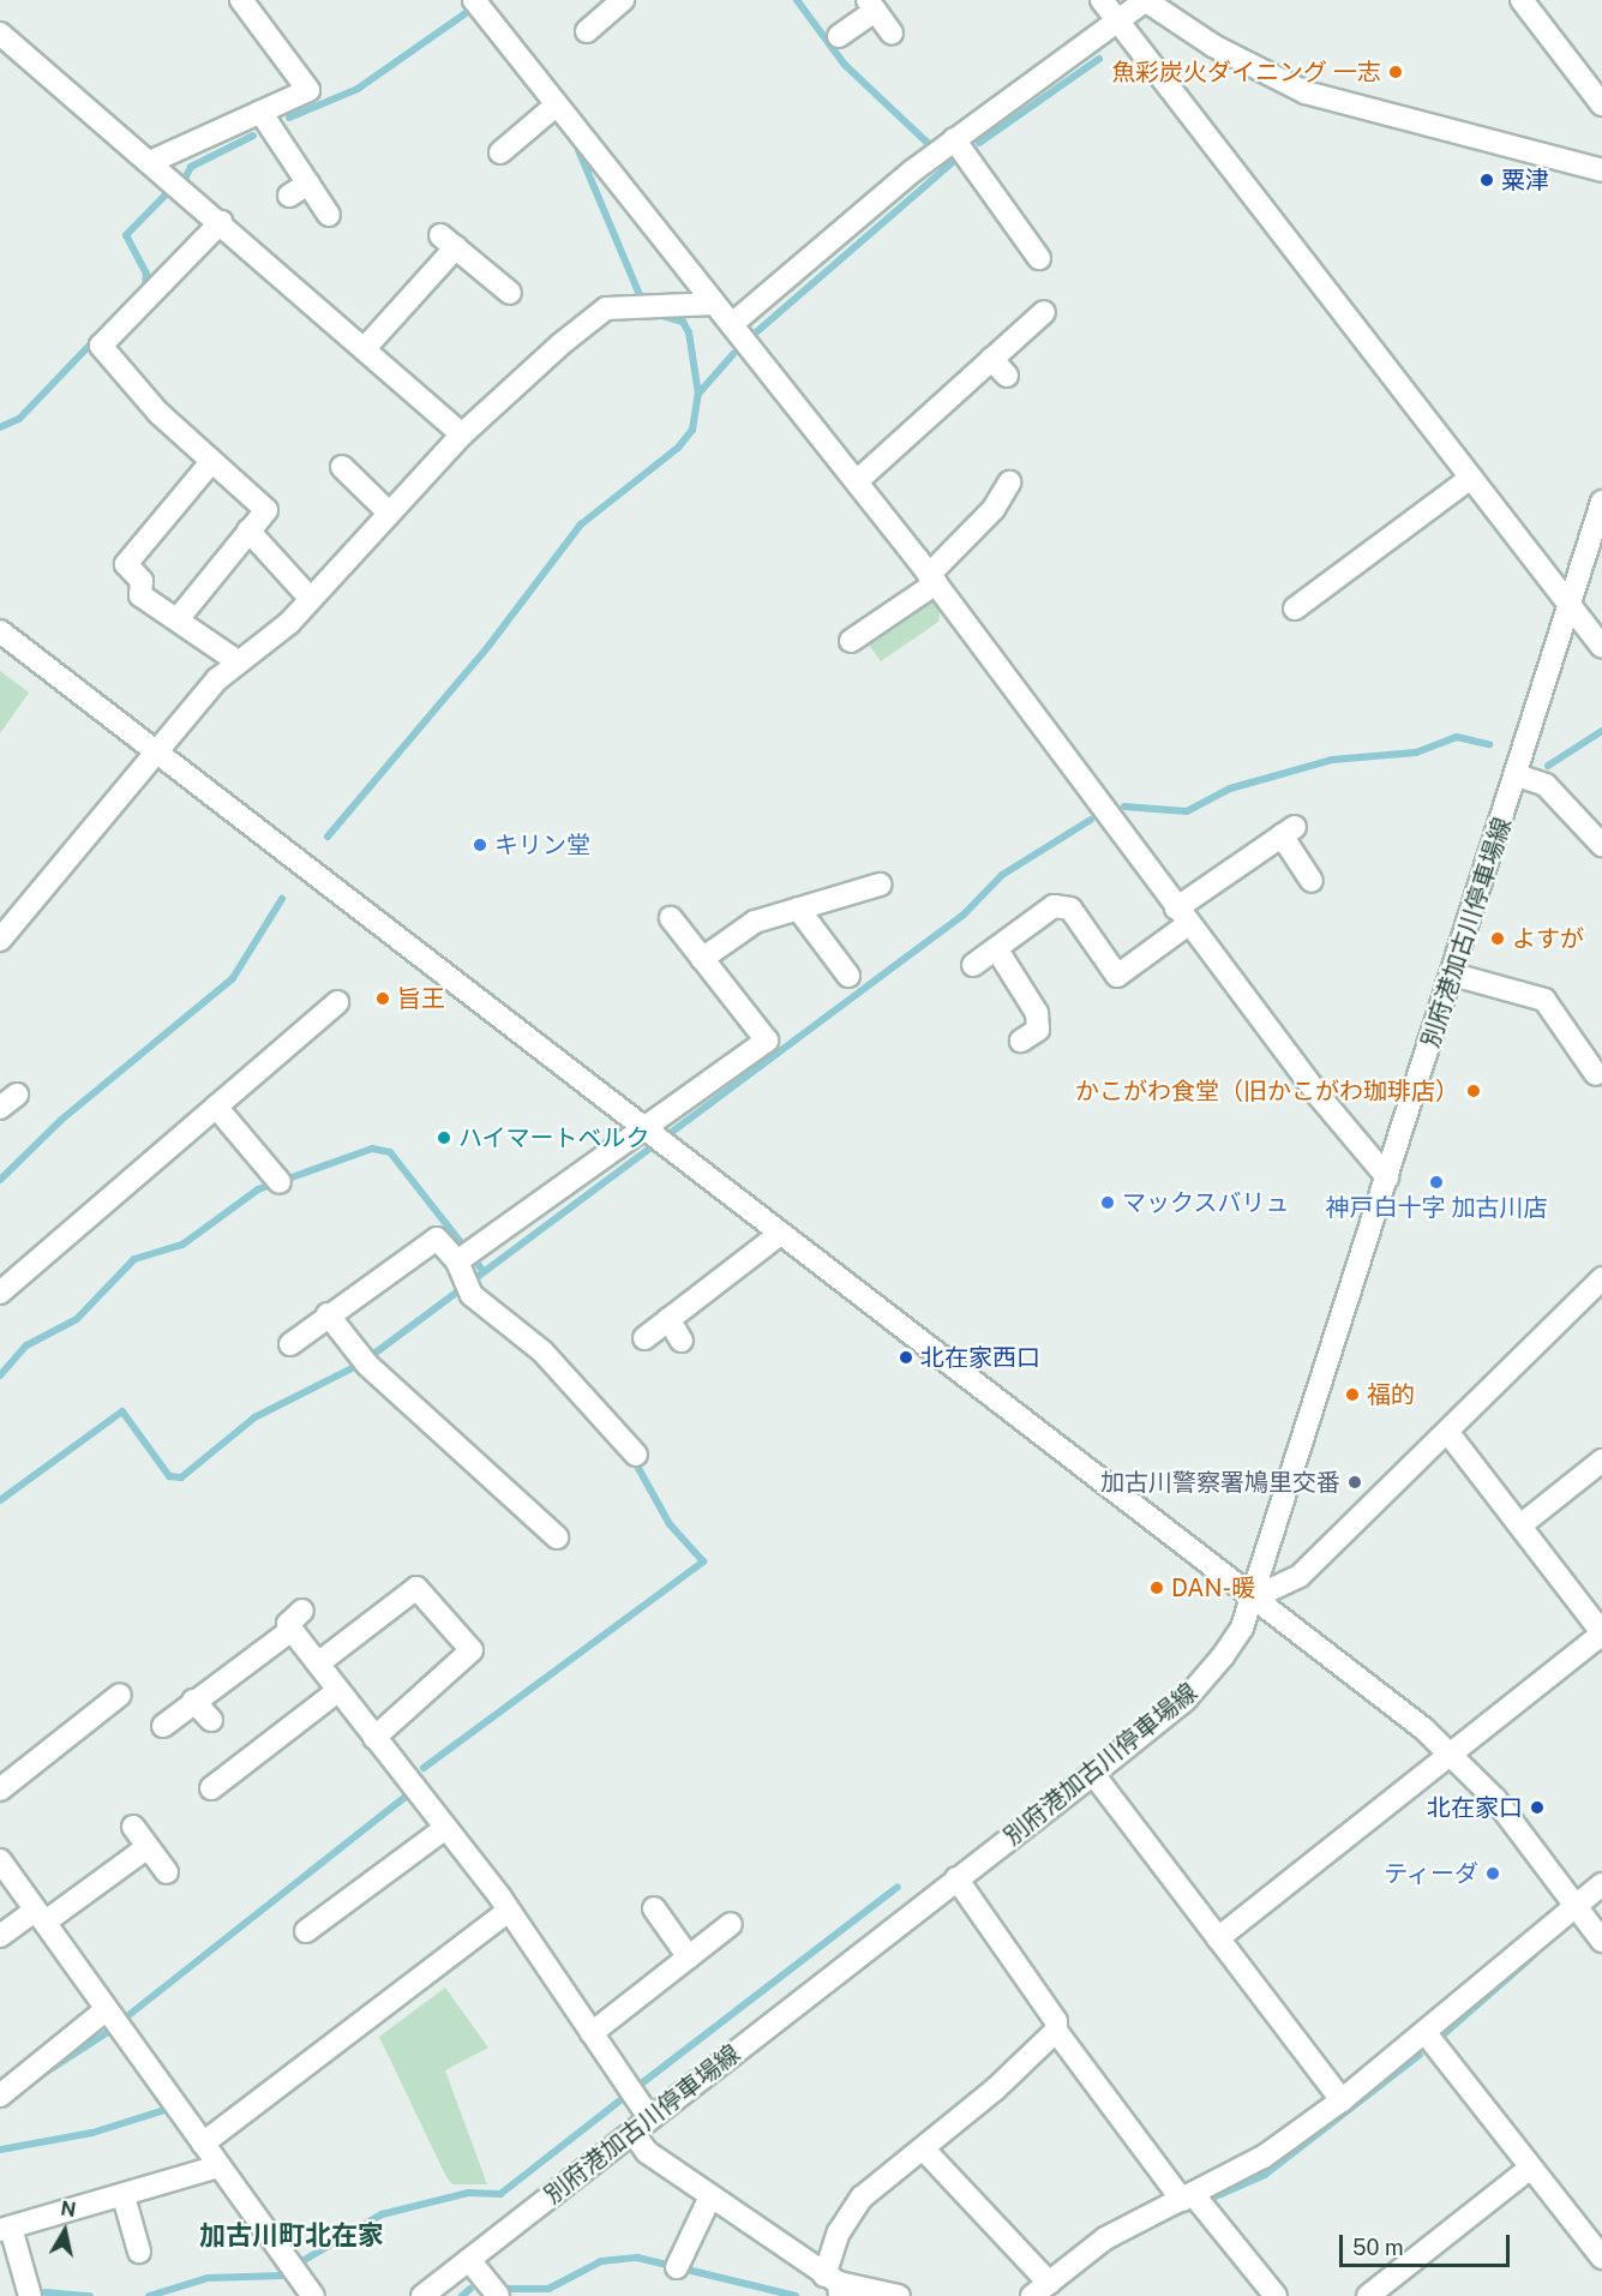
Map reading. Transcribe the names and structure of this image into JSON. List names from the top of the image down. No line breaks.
{"streets":{"street":["別府港加古川停車場線"]},"districts":["加古川町北在家"],"places":["魚彩炭火ダイニング 一志","粟津","キリン堂","よすが","旨王","かこがわ食堂（旧かこがわ珈琲店）","ハイマートベルク","神戸白十字 加古川店","マックスバリュ","北在家西口","福的","加古川警察署鳩里交番","DAN-暖","北在家口","ティーダ"],"scale_bar":"50 m","north":"top"}
